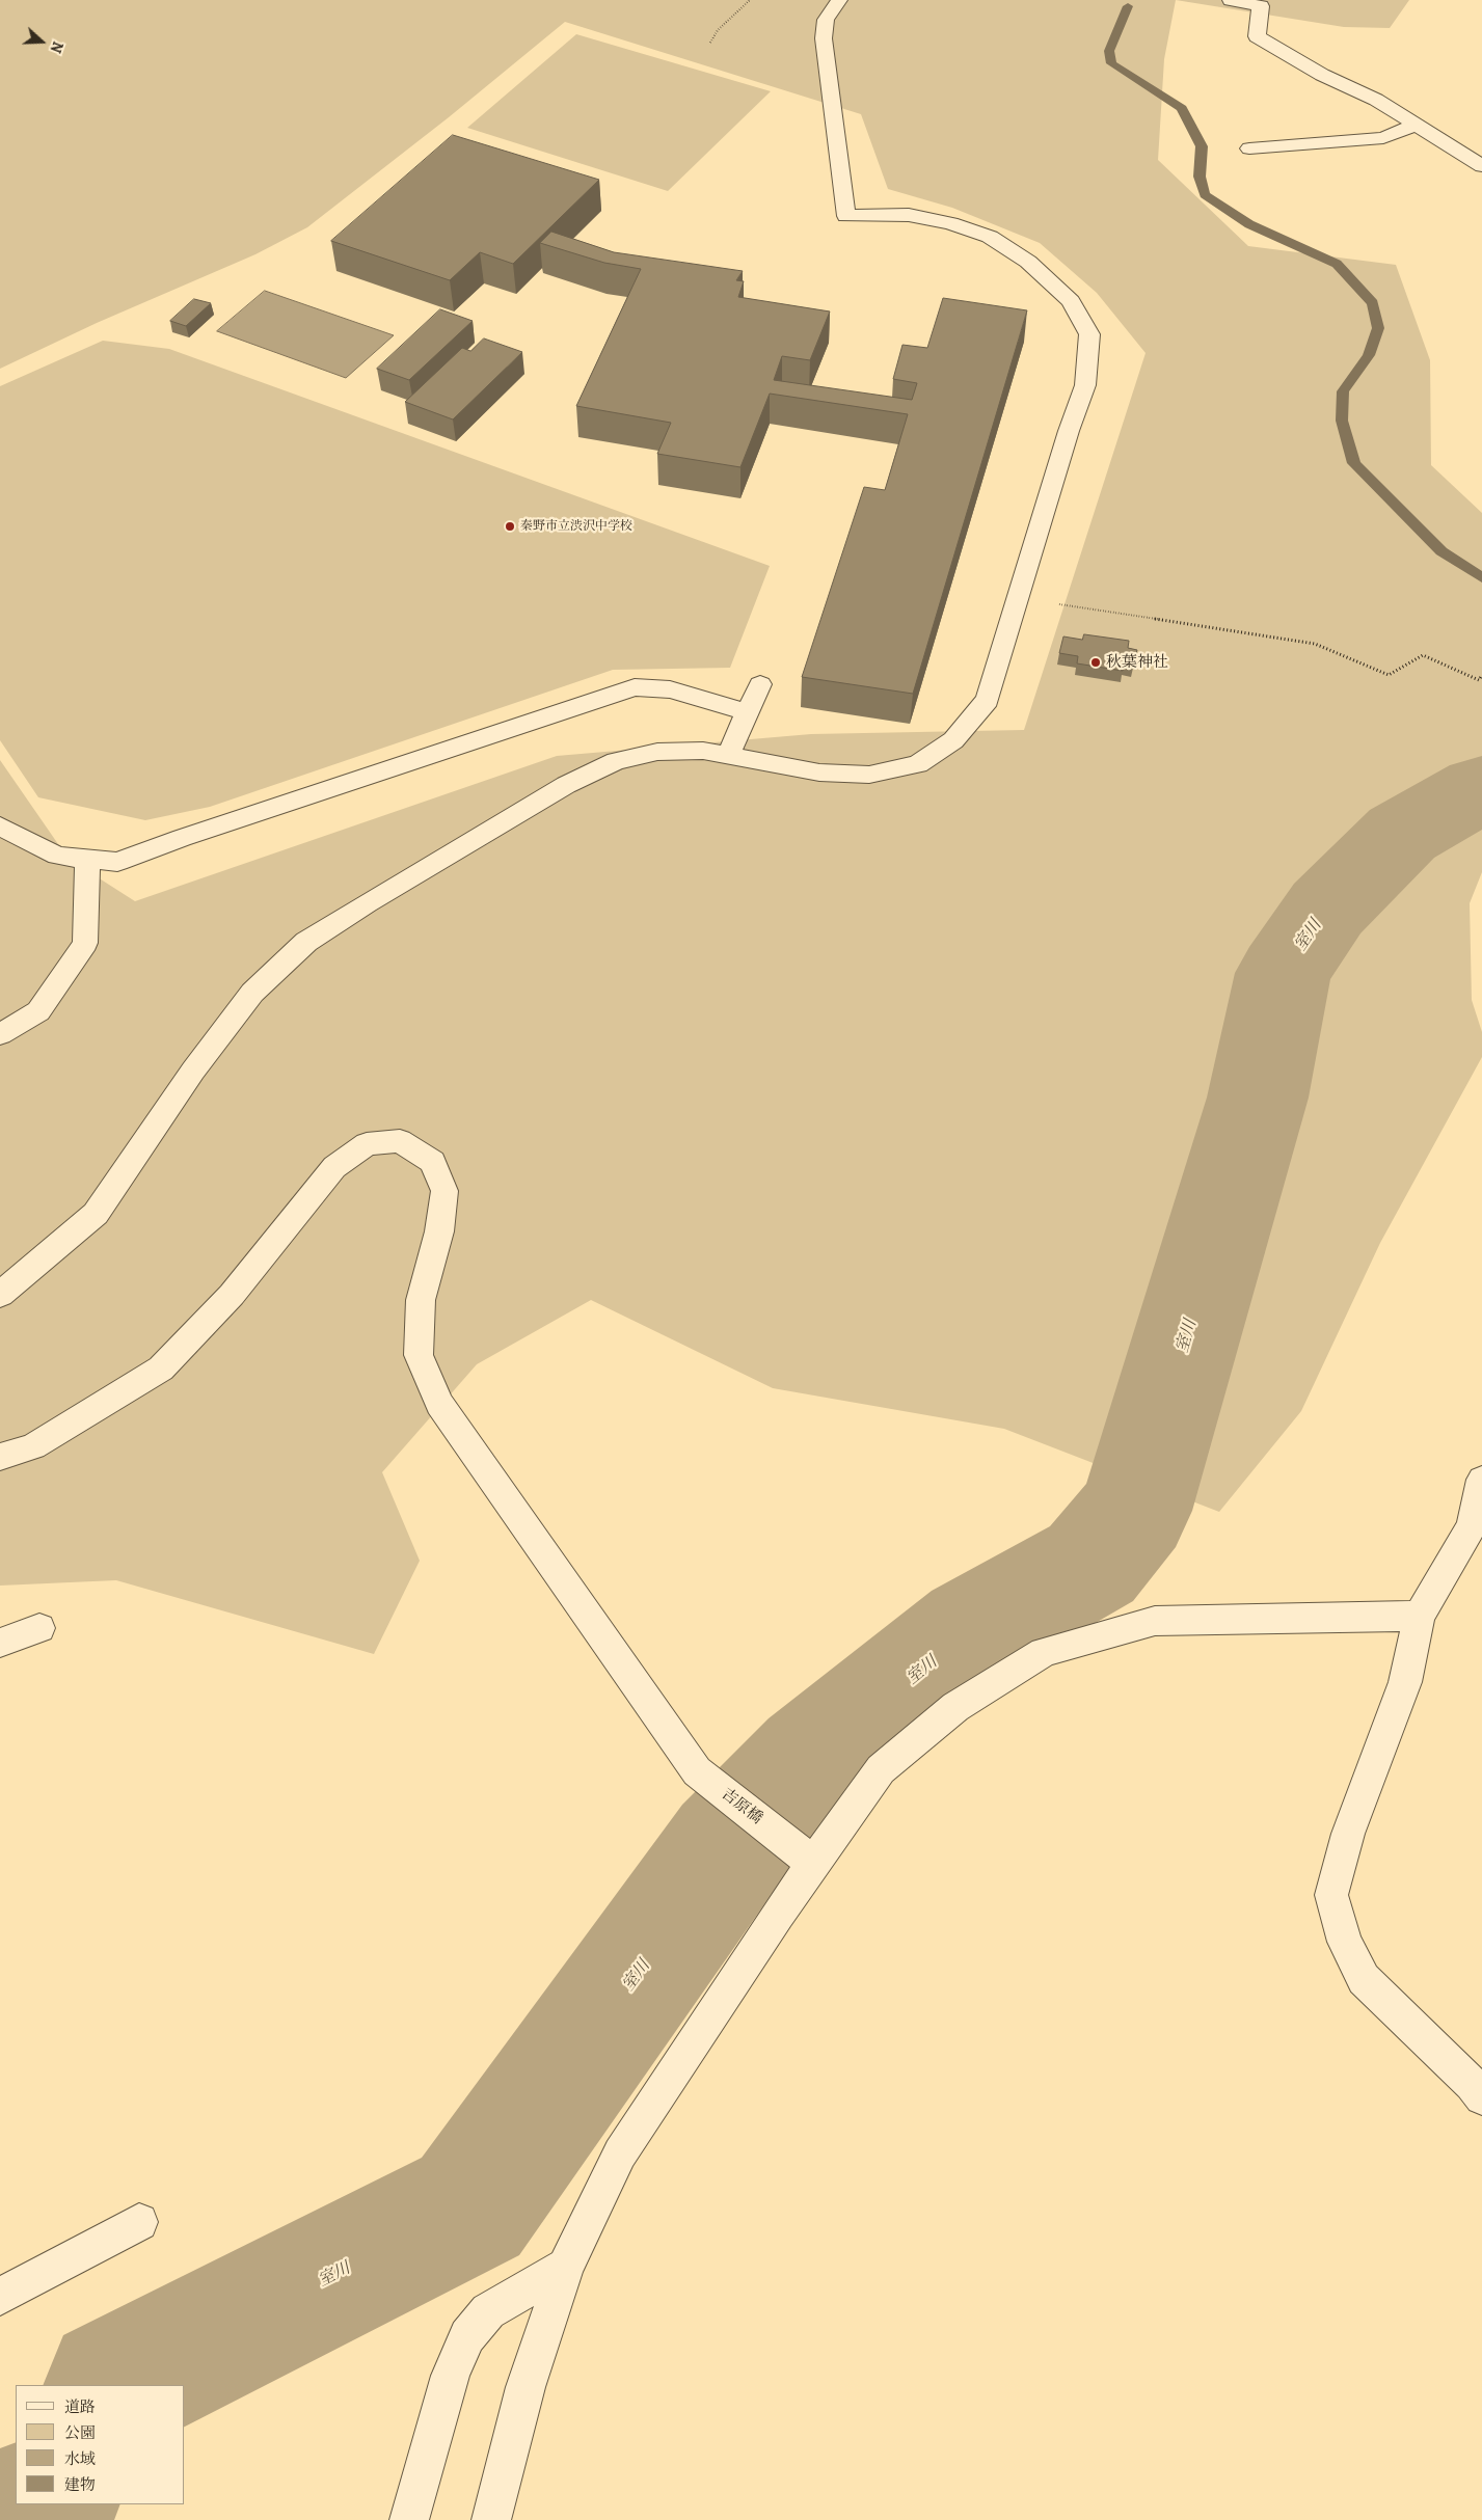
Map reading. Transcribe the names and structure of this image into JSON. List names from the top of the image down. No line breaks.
{"streets":{"street":["吉原橋"]},"water":["室川"],"places":["秦野市立渋沢中学校","秋葉神社"],"legend":["道路","公園","水域","建物"],"north":"right"}
